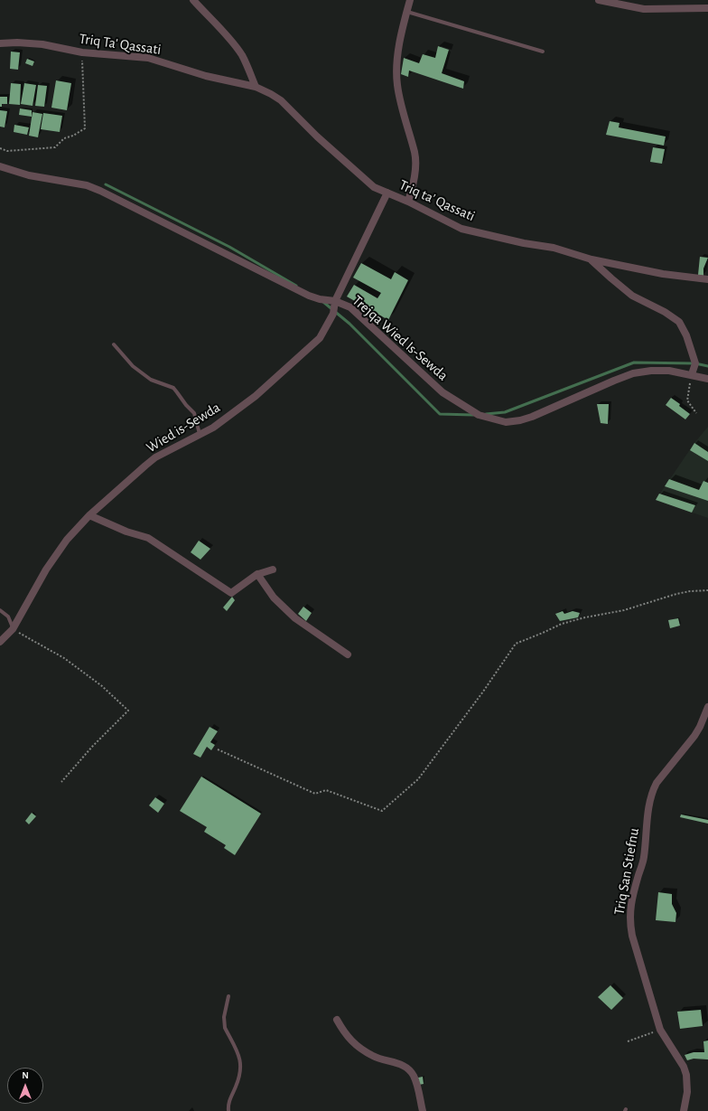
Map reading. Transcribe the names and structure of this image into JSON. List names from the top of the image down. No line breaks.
{"streets":{"street":["Triq Ta' Qassati","Triq ta' Qassati","Trejqa Wied Is-Sewda","Wied is-Sewda","Triq San Stiefnu"]},"crossings":[["Triq Ta' Qassati","Triq ta' Qassati"],["Triq ta' Qassati","Wied is-Sewda"],["Trejqa Wied Is-Sewda","Wied is-Sewda"]],"north":"top"}
